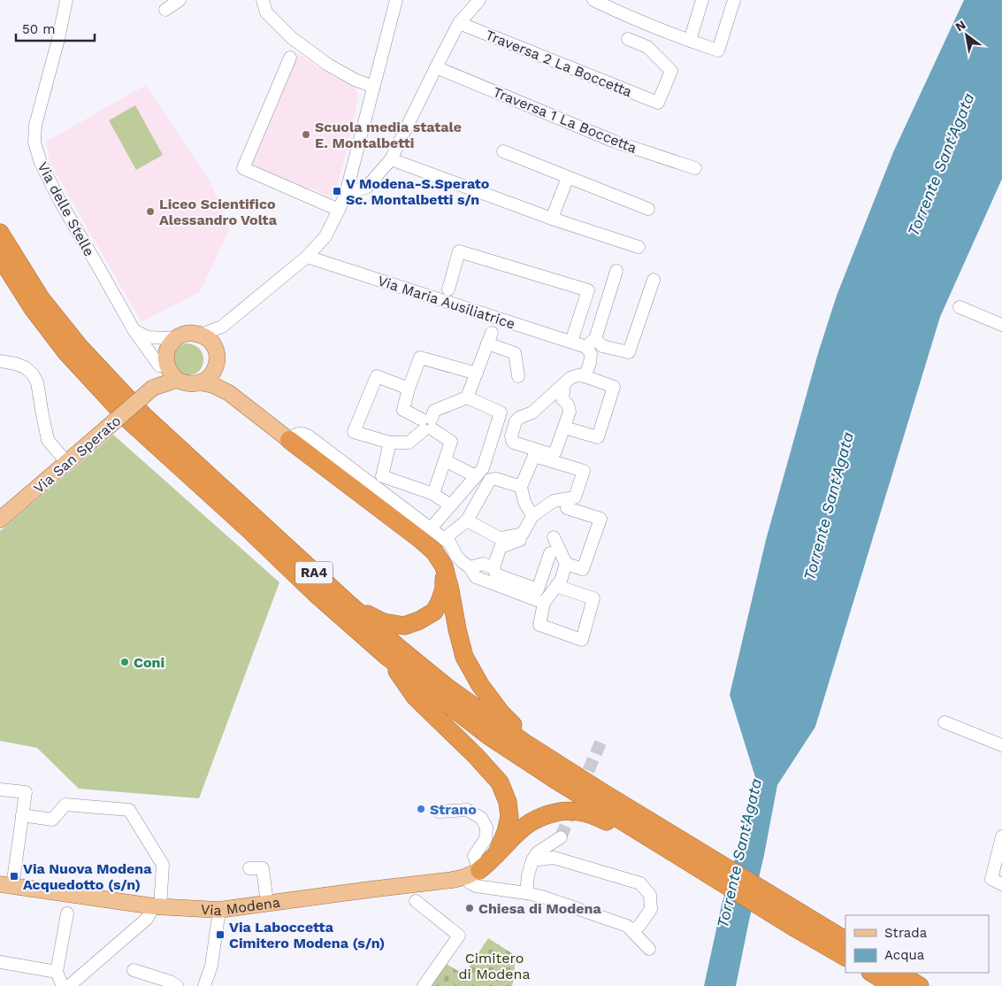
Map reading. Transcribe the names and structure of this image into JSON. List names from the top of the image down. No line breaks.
{"streets":{"highway":["RA4"],"main road":["Via San Sperato","Via Modena"],"street":["Traversa 2 La Boccetta","Traversa 1 La Boccetta","Via delle Stelle","Via Maria Ausiliatrice"]},"water":["Torrente Sant'Agata"],"parks":["Cimitero di Modena"],"places":{"other":["Scuola media statale E. Montalbetti","Liceo Scientifico Alessandro Volta","Coni","Strano","Chiesa di Modena"],"transit":["V Modena-S.Sperato Sc. Montalbetti s/n","Via Nuova Modena Acquedotto (s/n)","Via Laboccetta Cimitero Modena (s/n)"]},"legend":["Strada","Acqua"],"scale_bar":"50 m","north":"top left"}
